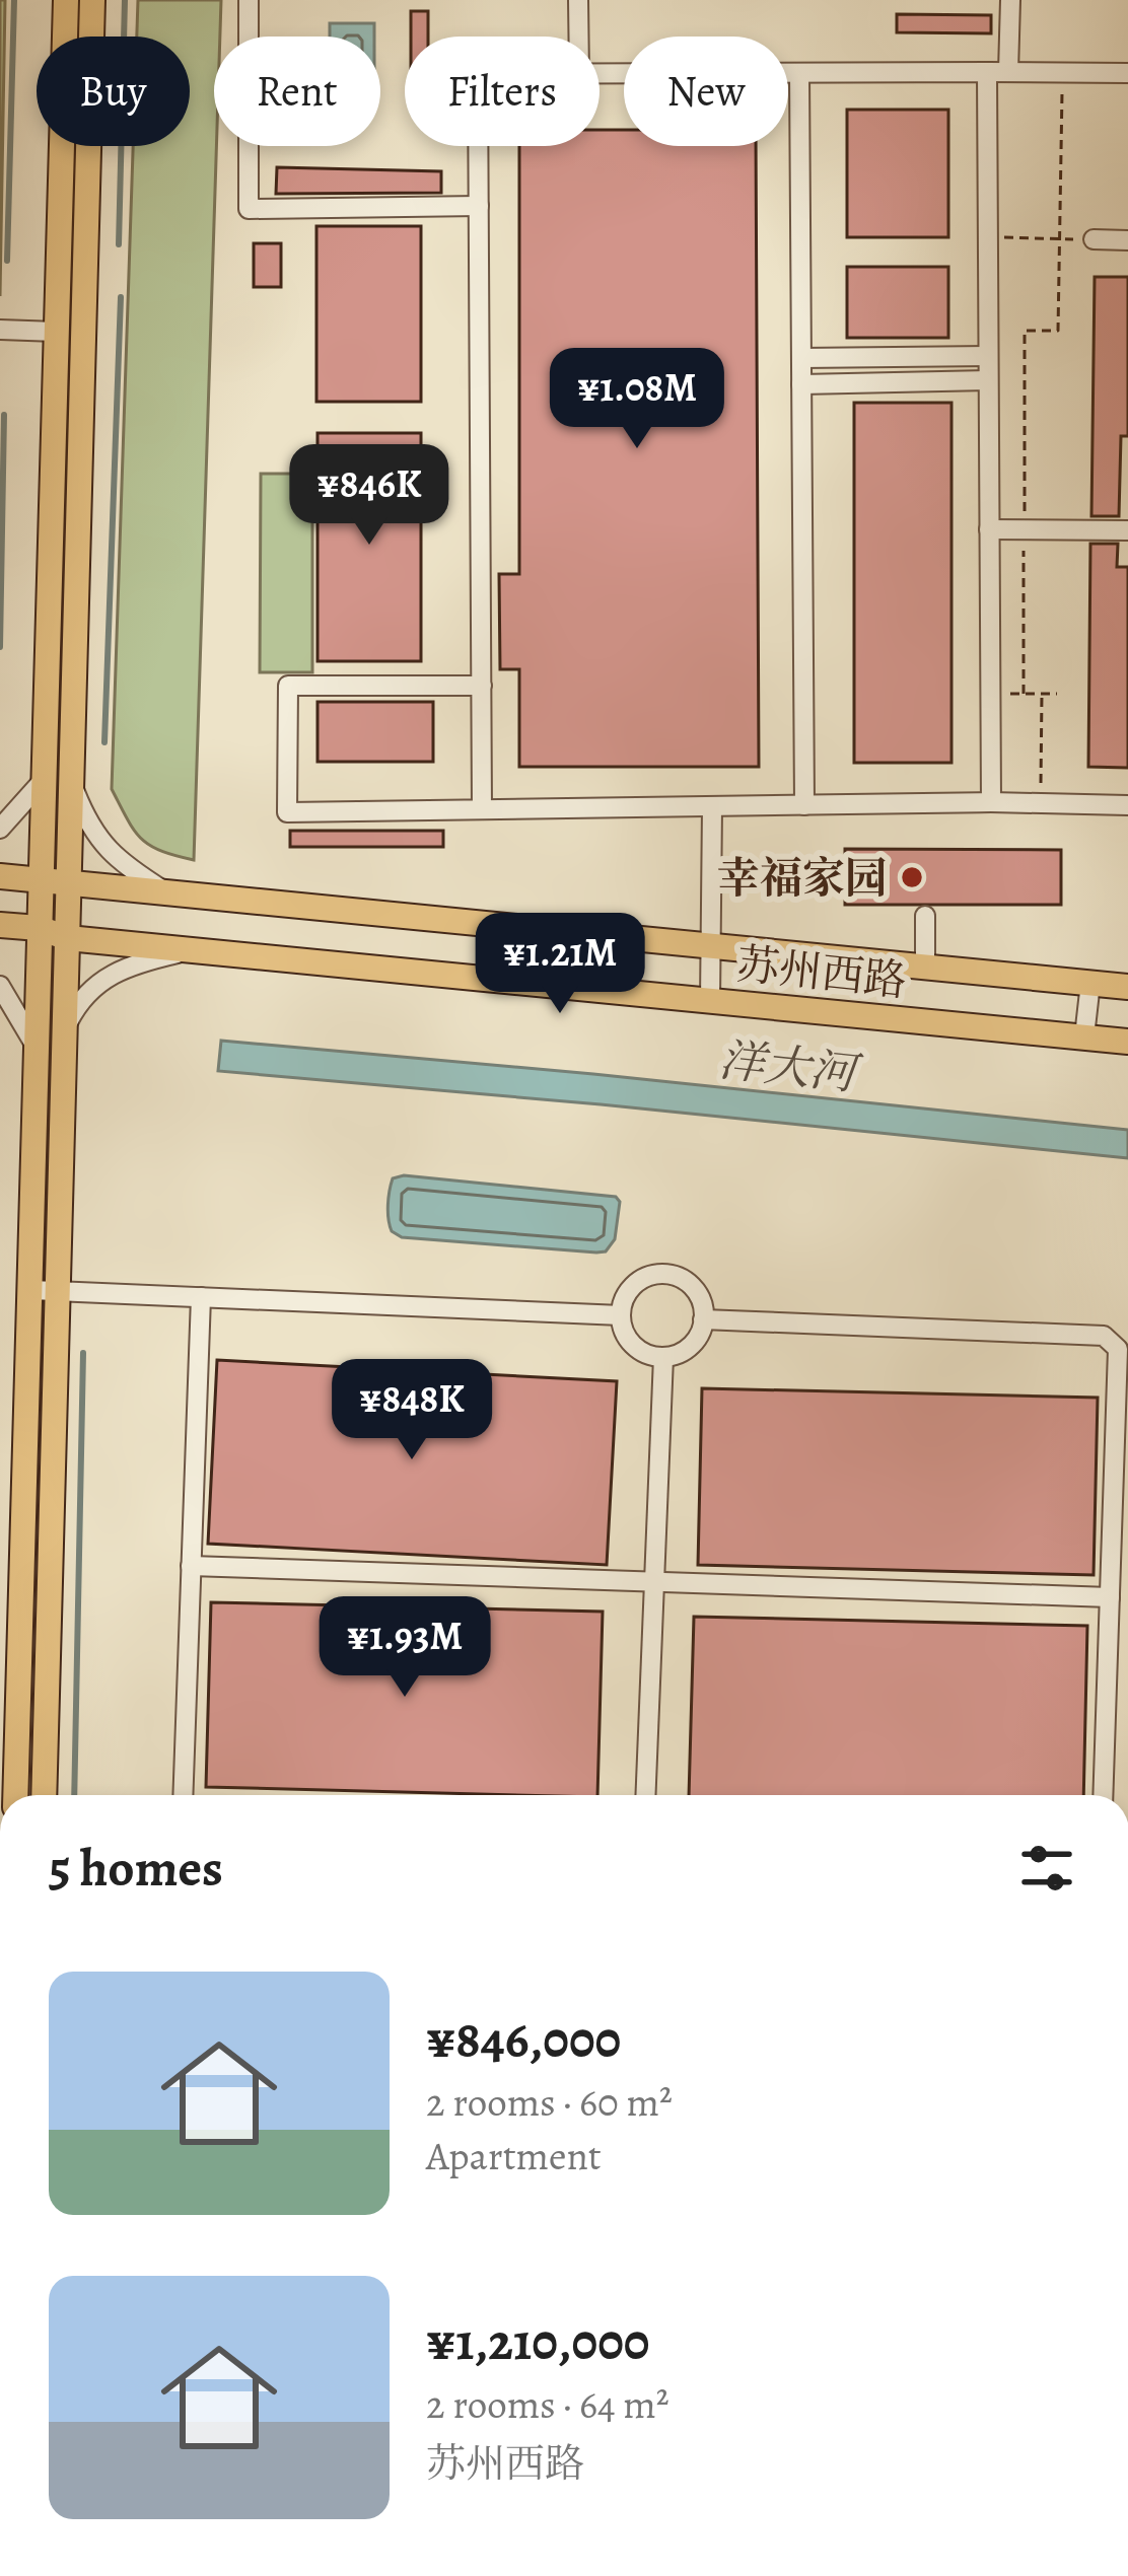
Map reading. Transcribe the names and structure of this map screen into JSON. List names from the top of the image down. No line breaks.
{"streets":{"main road":["苏州西路"]},"water":["洋大河"],"places":["幸福家园"],"page":{"chip":["Buy","Rent","Filters","New"],"price":["¥1.08M","¥846K","¥1.21M","¥848K","¥1.93M"],"heading":"5 homes","list":[{"name":"¥846,000","note":"2 rooms · 60 m² · Apartment"},{"name":"¥1,210,000","note":"2 rooms · 64 m² · 苏州西路"}]}}
